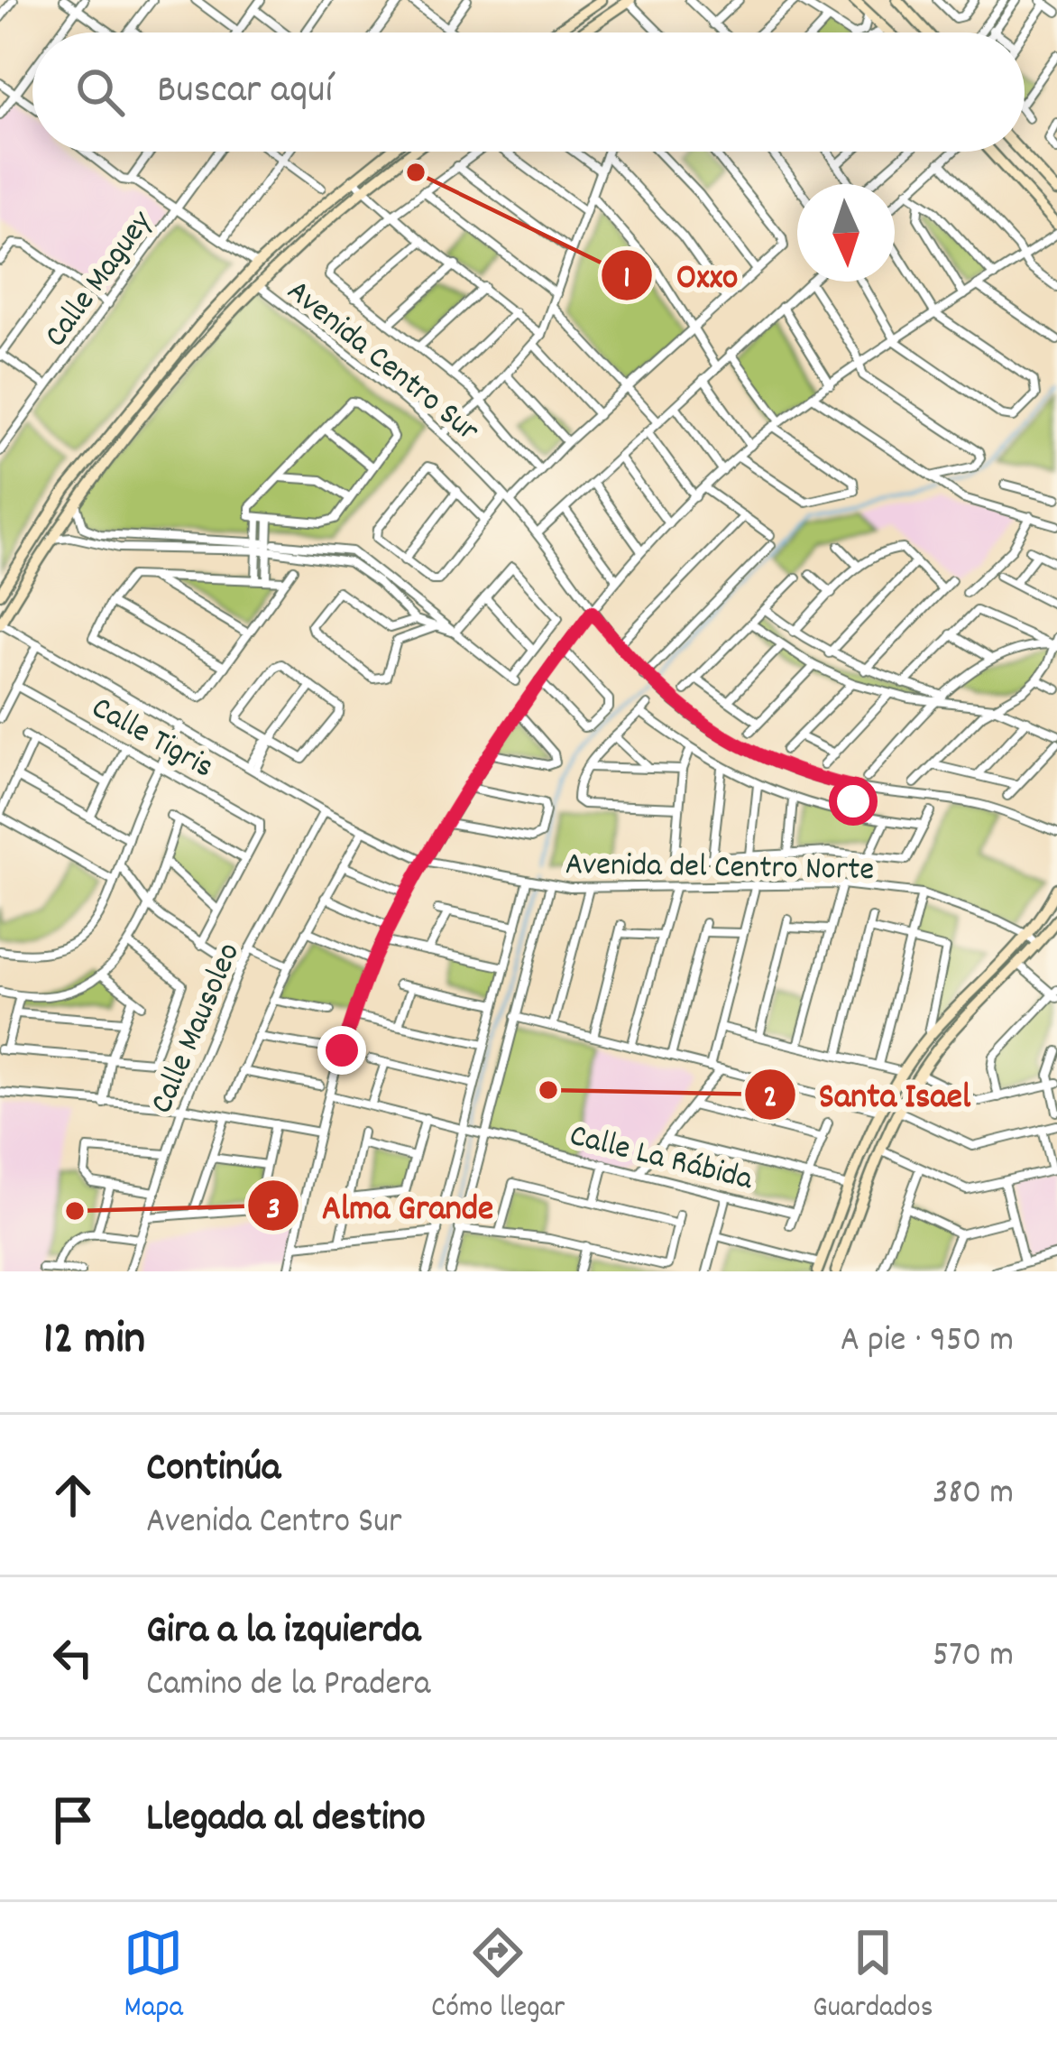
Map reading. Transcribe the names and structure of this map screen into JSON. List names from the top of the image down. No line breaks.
{"streets":{"street":["Calle Maguey","Avenida Centro Sur","Calle Tigris","Avenida del Centro Norte","Calle Mausoleo","Calle La Rábida"]},"crossings":[["Avenida del Centro Norte","Calle Mausoleo"]],"places":["Oxxo","Santa Isael","Alma Grande"],"north":"bottom","page":{"search":"Buscar aquí","heading":["12 min","A pie · 950 m"],"list":[["Continúa","Avenida Centro Sur","380 m"],["Gira a la izquierda","Camino de la Pradera","570 m"],"Llegada al destino"],"nav":["Mapa","Cómo llegar","Guardados"]}}
